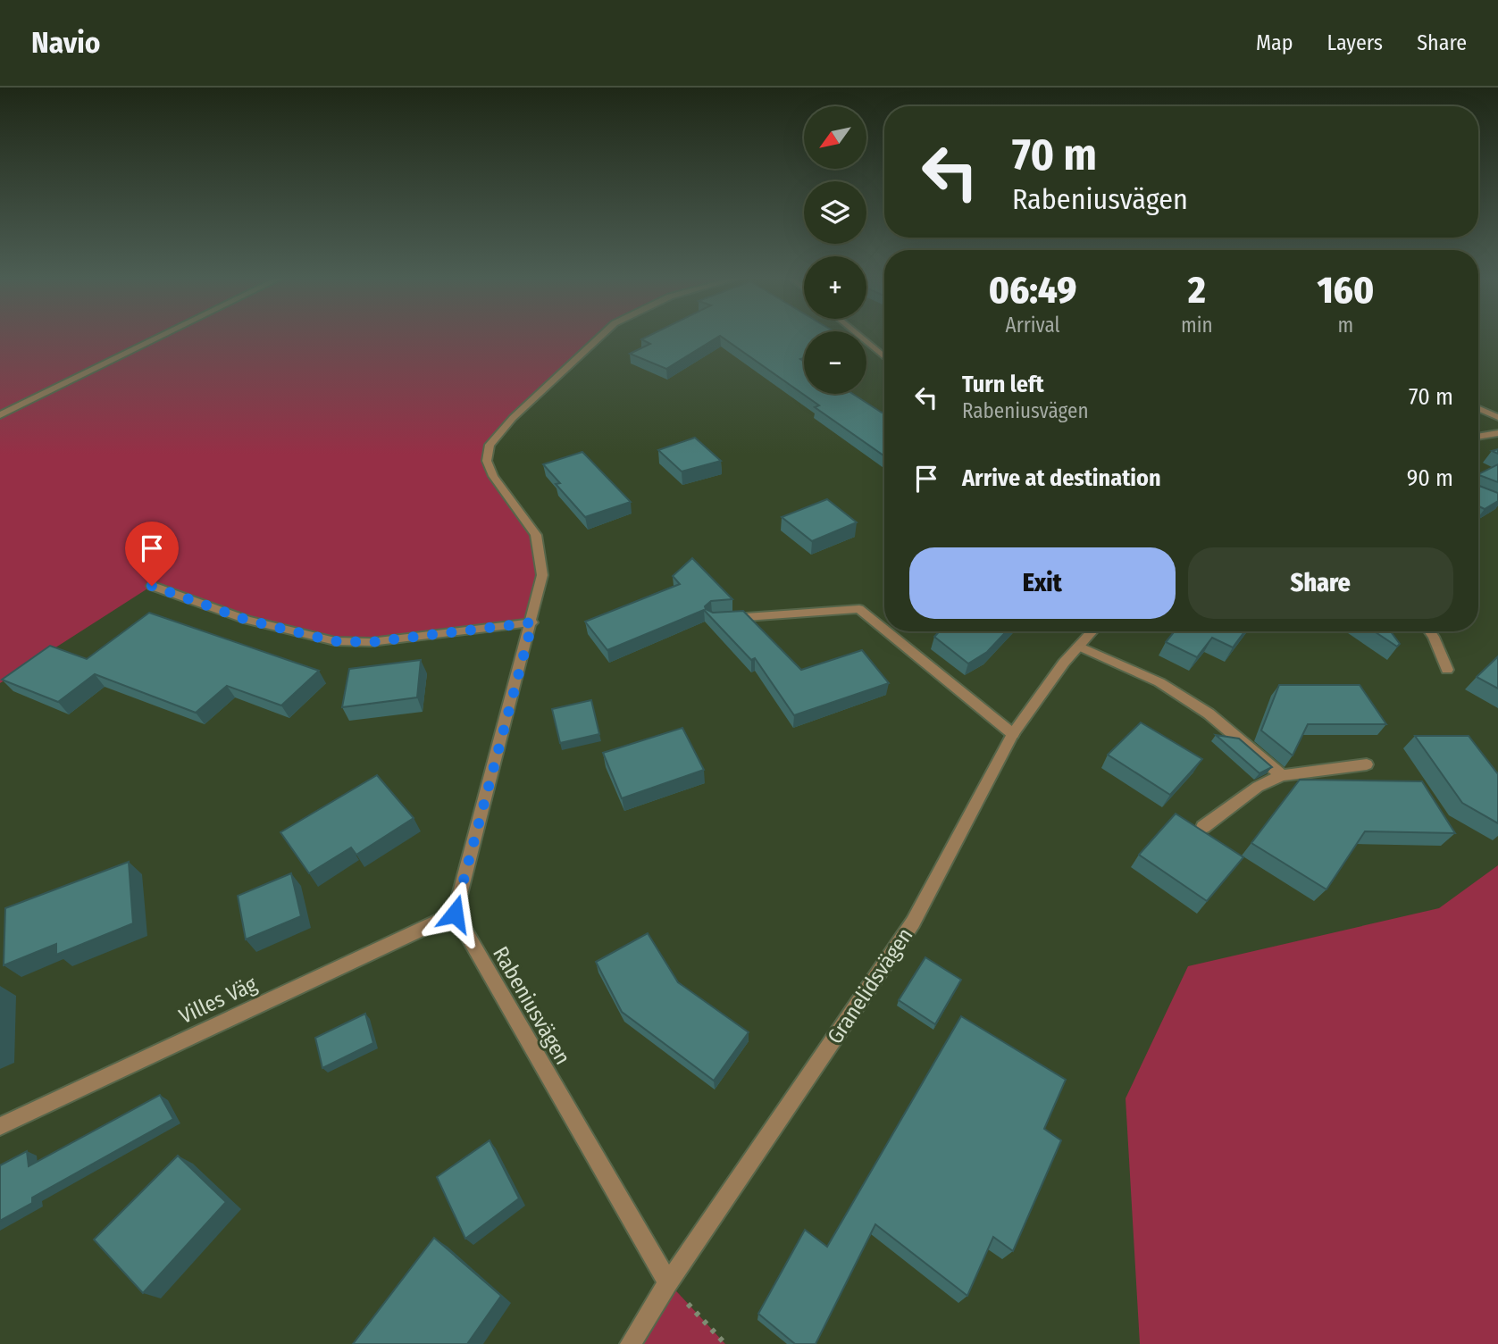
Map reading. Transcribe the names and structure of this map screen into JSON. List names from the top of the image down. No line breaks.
{"streets":{"street":["Granelidsvägen","Villes Väg","Rabeniusvägen"]},"crossings":[["Granelidsvägen","Rabeniusvägen"],["Villes Väg","Rabeniusvägen"]],"north":"bottom left","page":{"header":"Navio","nav":["Map","Layers","Share"],"map_buttons":["+","−"],"turn":["70 m","Rabeniusvägen"],"eta":["06:49","Arrival","2","min","160","m"],"list":[{"name":"Turn left","note":"Rabeniusvägen","value":"70 m"},{"name":"Arrive at destination","value":"90 m"}],"buttons":["Exit","Share"]}}
